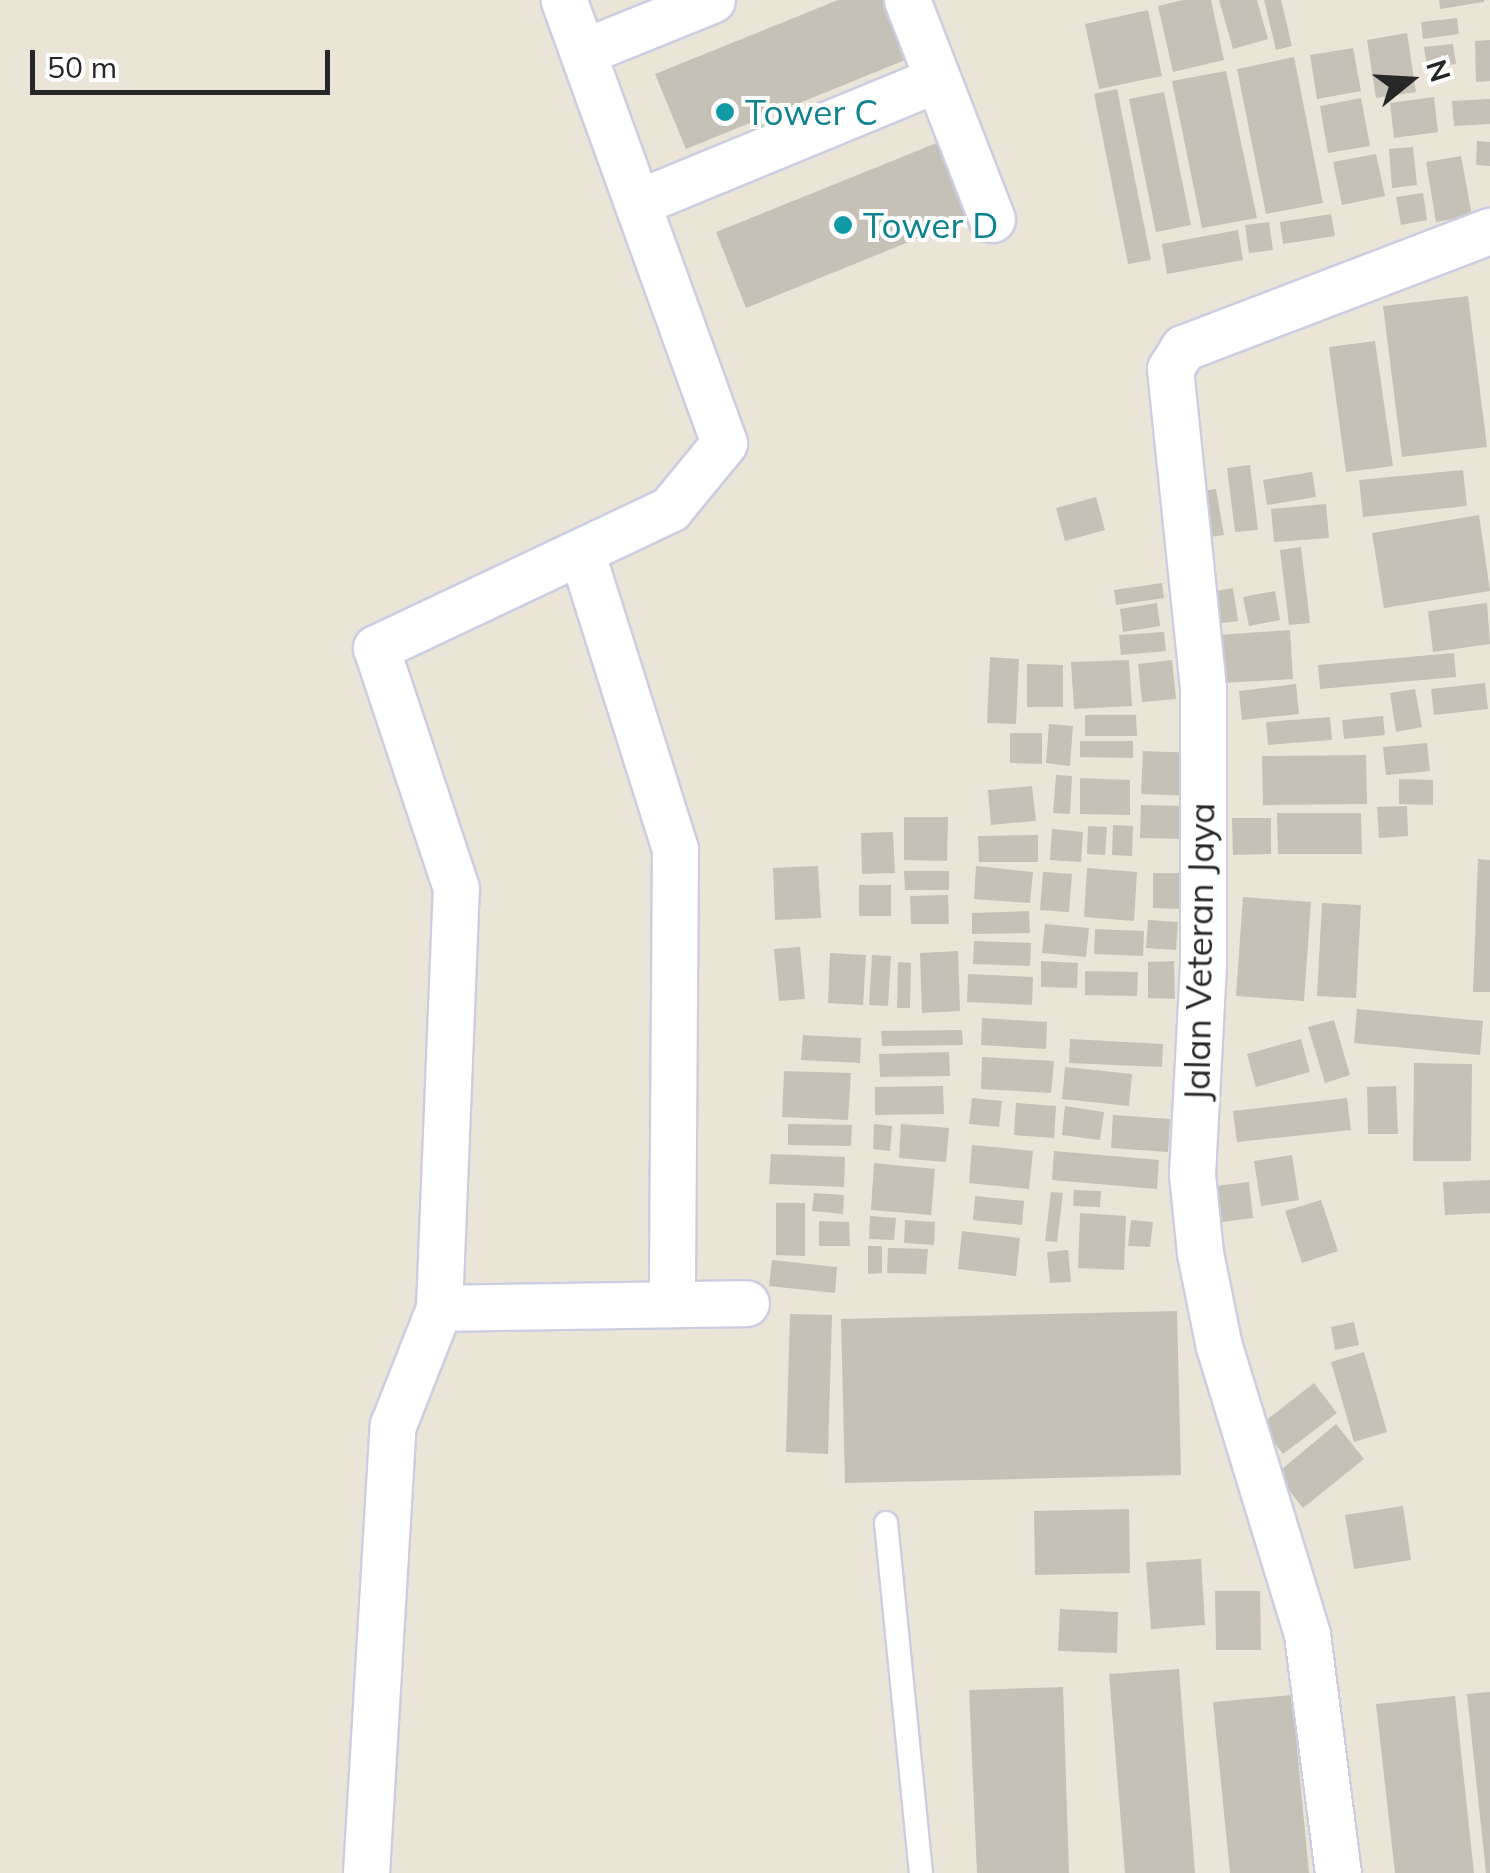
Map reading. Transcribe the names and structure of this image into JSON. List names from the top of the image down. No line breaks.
{"streets":{"street":["Jalan Veteran Jaya"]},"places":["Tower C","Tower D"],"scale_bar":"50 m","north":"right"}
